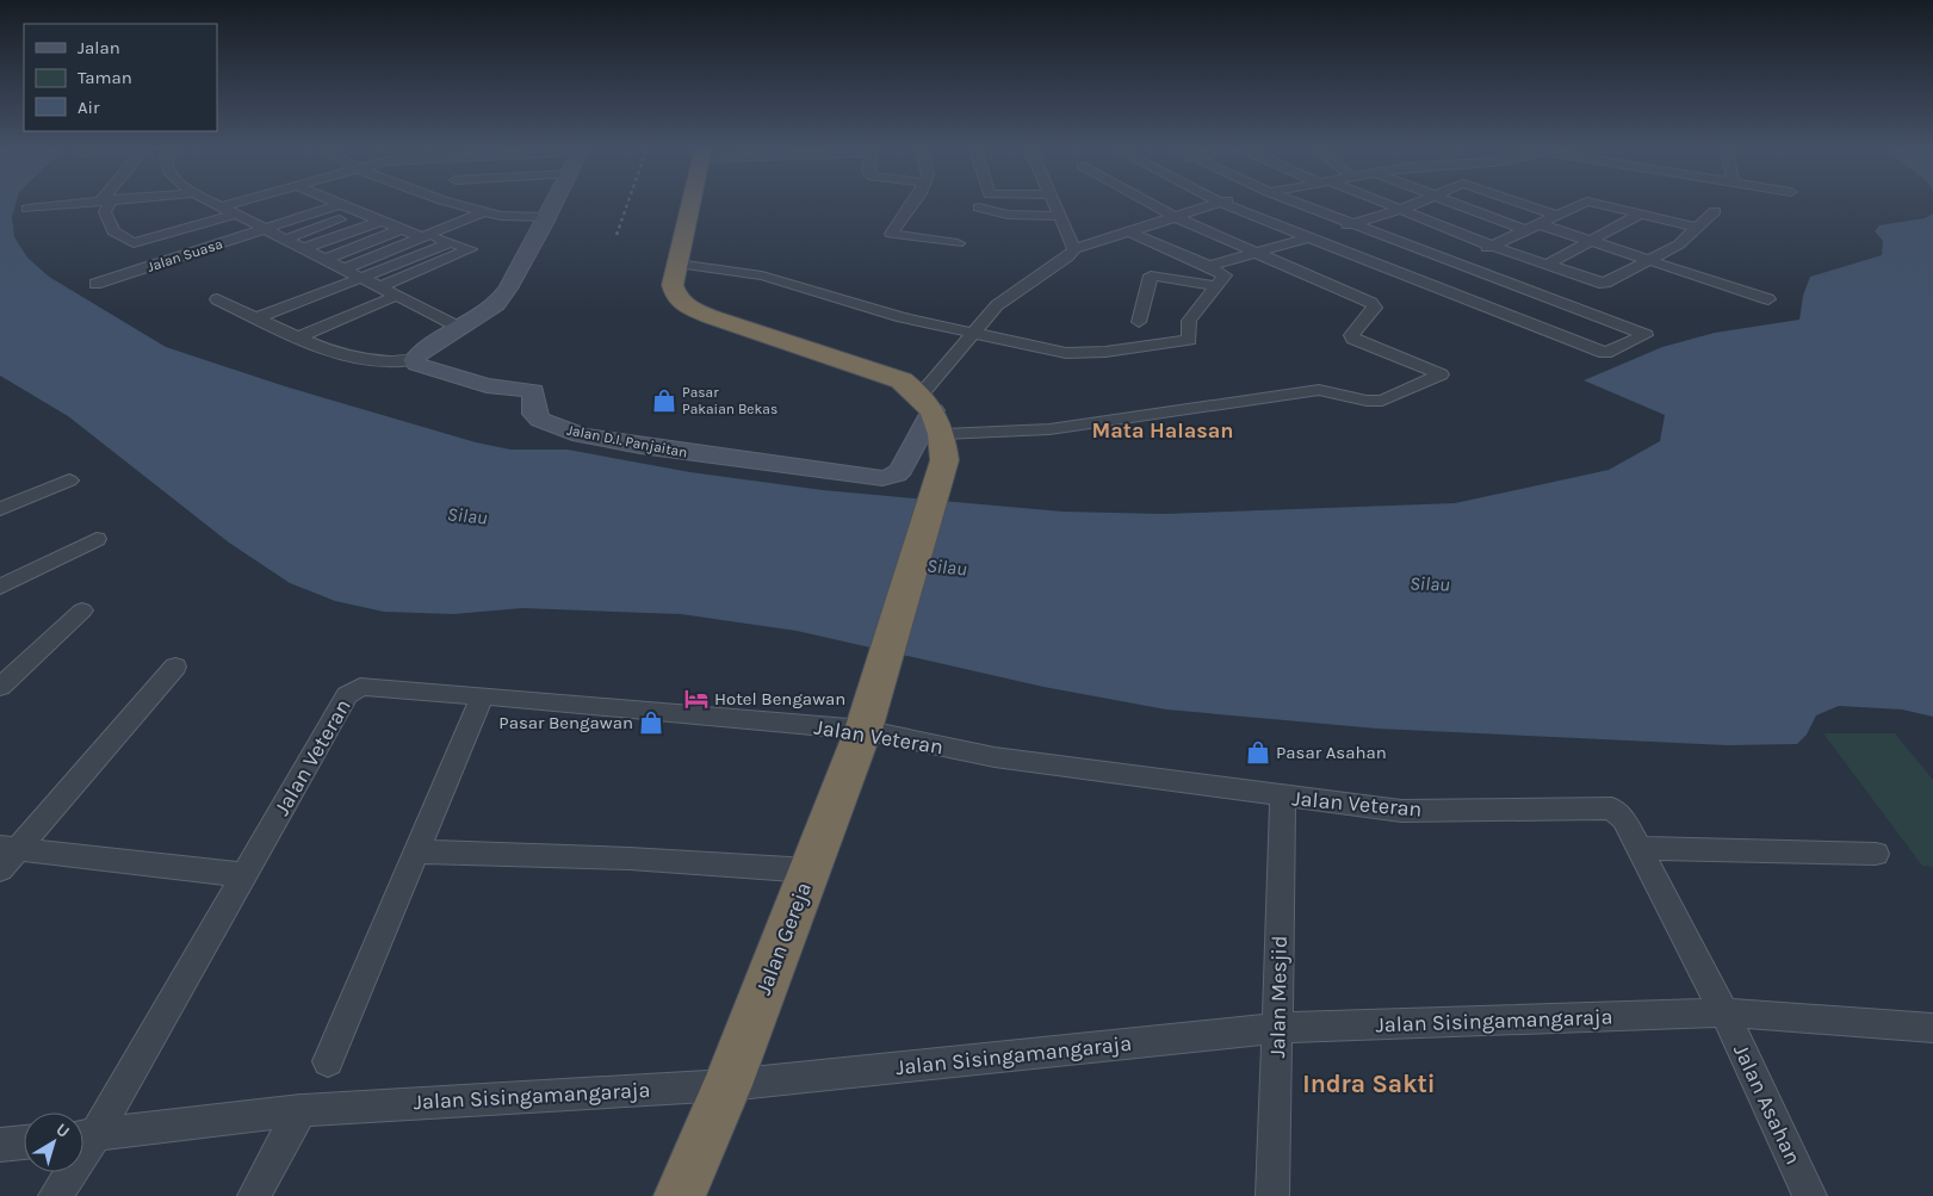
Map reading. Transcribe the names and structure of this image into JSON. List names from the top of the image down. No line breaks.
{"streets":{"highway":["Jalan Gereja"],"main road":["Jalan D.I. Panjaitan"],"street":["Jalan Suasa","Jalan Veteran","Jalan Mesjid","Jalan Sisingamangaraja","Jalan Asahan"]},"crossings":[["Jalan Veteran","Jalan Gereja"],["Jalan Veteran","Jalan Mesjid"],["Jalan Veteran","Jalan Sisingamangaraja"],["Jalan Veteran","Jalan Asahan"],["Jalan Gereja","Jalan Sisingamangaraja"],["Jalan Mesjid","Jalan Sisingamangaraja"],["Jalan Sisingamangaraja","Jalan Asahan"]],"districts":["Mata Halasan","Indra Sakti"],"water":["Silau"],"places":{"shop":["Pasar Pakaian Bekas","Pasar Bengawan","Pasar Asahan"],"hotel":["Hotel Bengawan"]},"legend":["Jalan","Taman","Air"],"north":"top right"}
